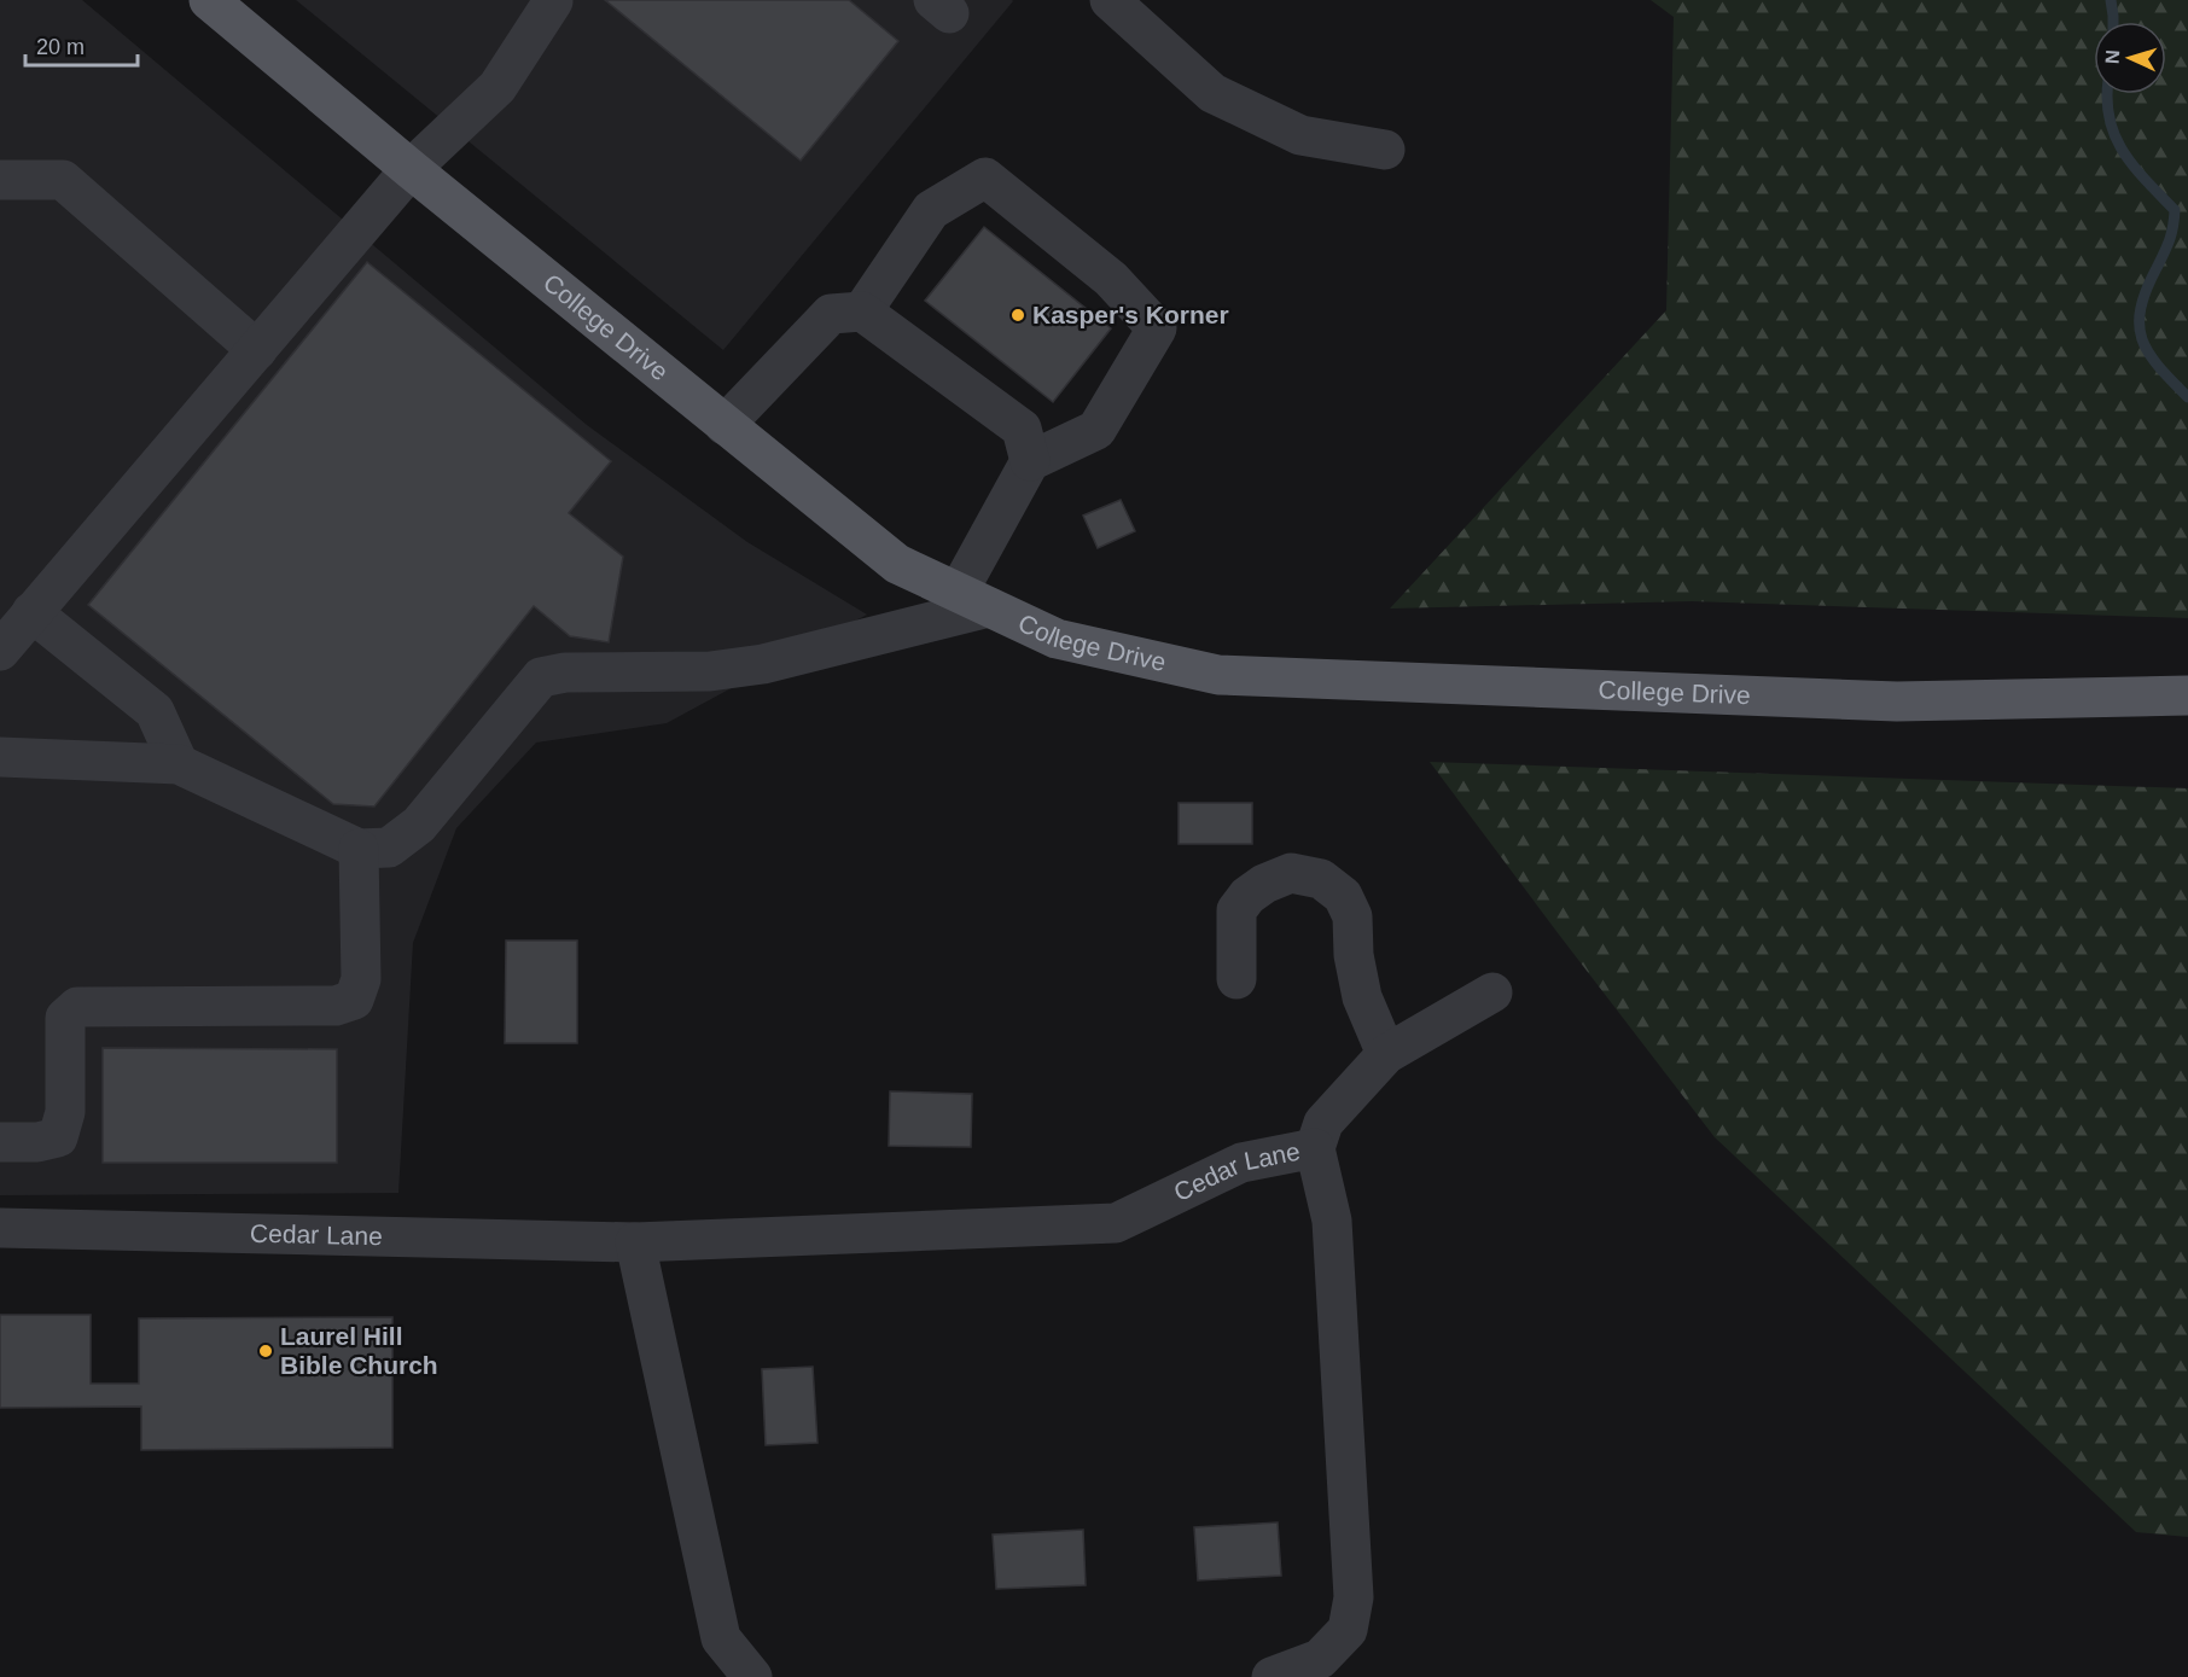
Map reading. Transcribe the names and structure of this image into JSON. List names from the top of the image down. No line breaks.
{"streets":{"main road":["College Drive"],"street":["Cedar Lane"]},"places":["Kasper's Korner","Laurel Hill Bible Church"],"scale_bar":"20 m","north":"left"}
